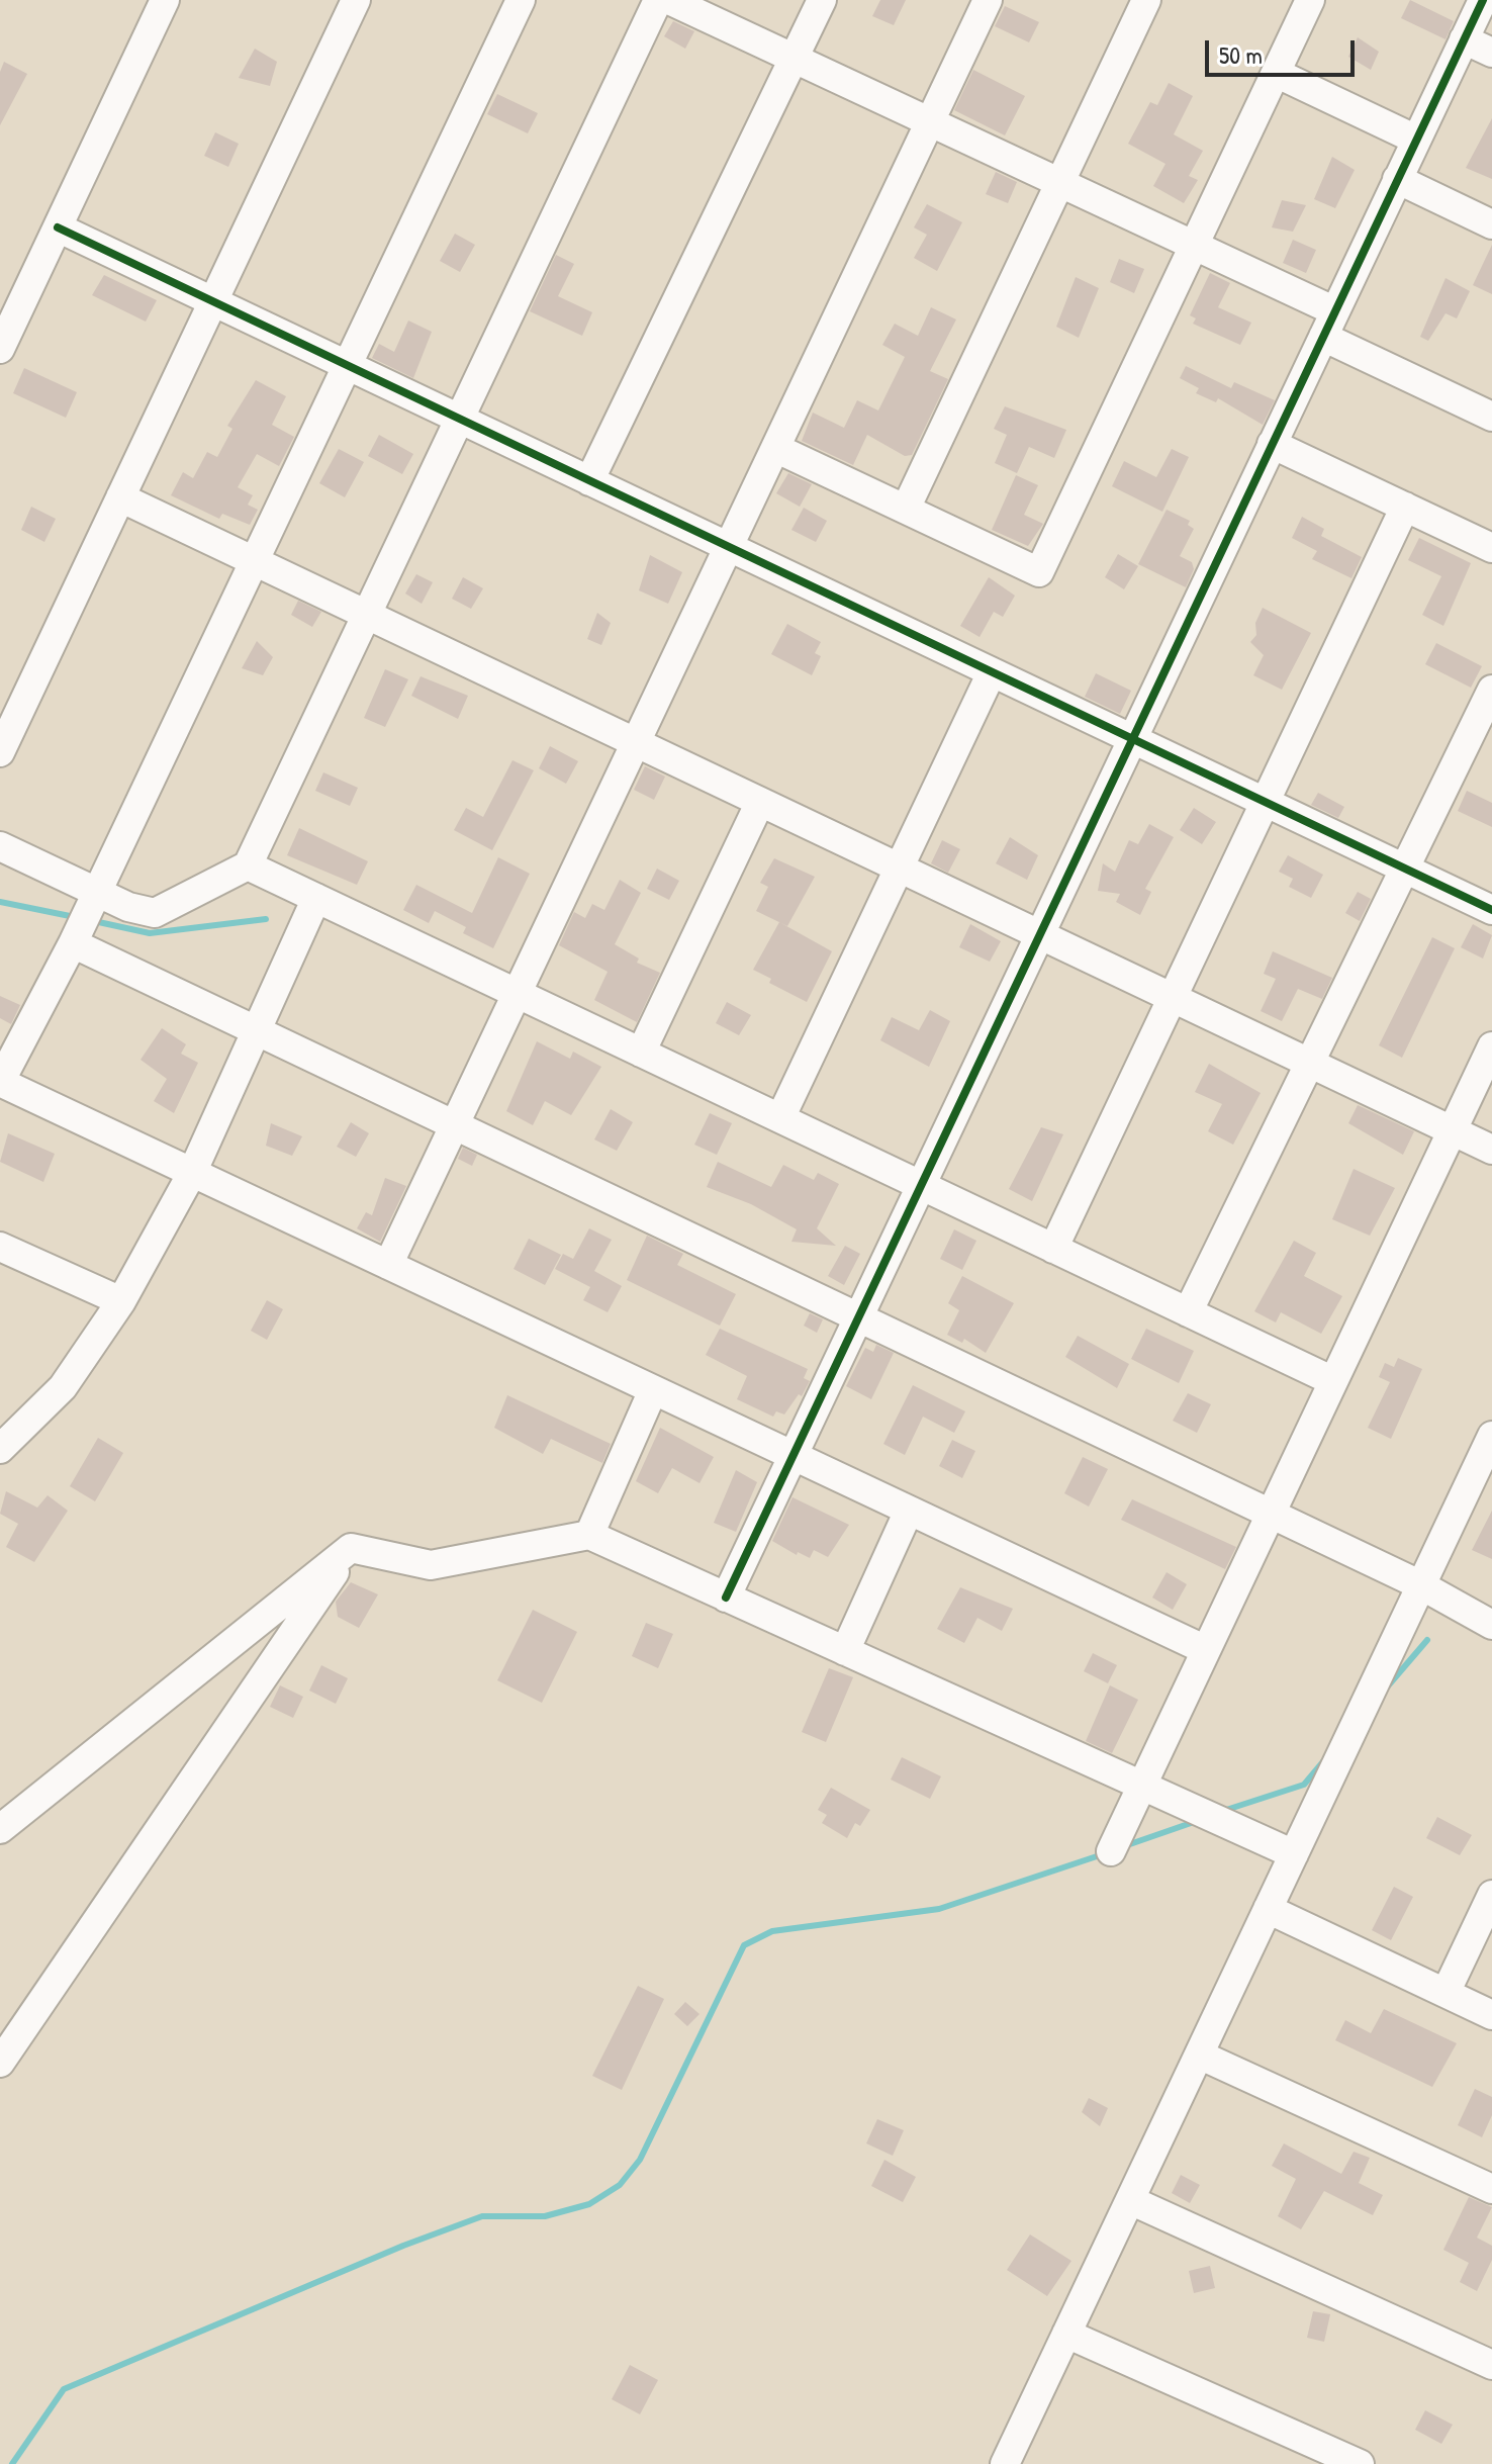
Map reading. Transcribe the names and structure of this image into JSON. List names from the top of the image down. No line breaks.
{"scale_bar":"50 m"}
